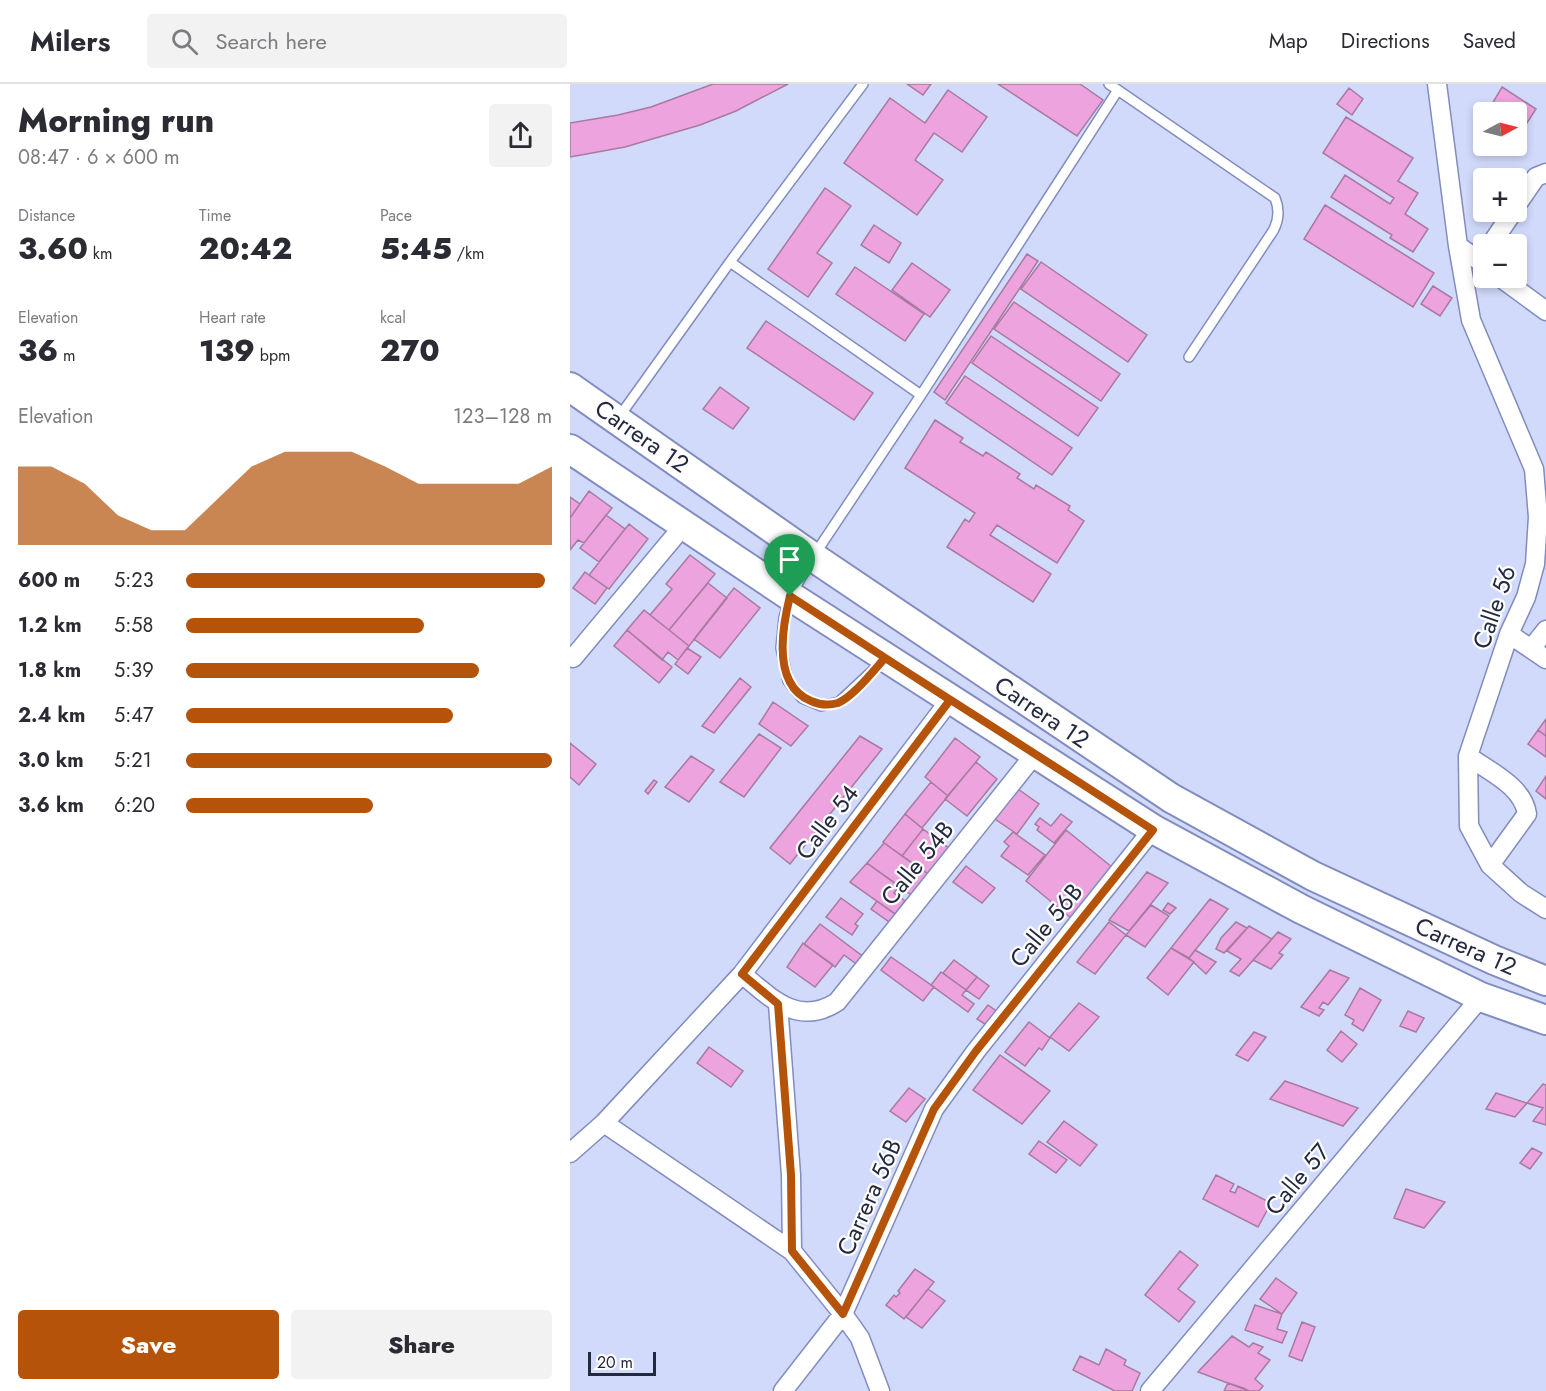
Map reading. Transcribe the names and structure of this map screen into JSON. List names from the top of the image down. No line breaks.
{"streets":{"main road":["Carrera 12"],"street":["Calle 56","Calle 54","Calle 54B","Calle 56B","Calle 57","Carrera 56B"]},"crossings":[["Carrera 12","Calle 54"],["Carrera 12","Calle 54B"],["Carrera 12","Calle 56B"],["Carrera 12","Calle 57"],["Calle 56B","Carrera 56B"]],"scale_bar":"20 m","north":"right","page":{"header":"Milers","search":"Search here","nav":["Map","Directions","Saved"],"heading":["Morning run","08:47 · 6 × 600 m"],"map_buttons":["+","−"],"stats":[["Distance","3.60 km"],["Time","20:42"],["Pace","5:45 /km"],["Elevation","36 m"],["Heart rate","139 bpm"],["kcal","270"]],"chart":["Elevation","123–128 m"],"list":[{"name":"600 m","note":"5:23"},{"name":"1.2 km","note":"5:58"},{"name":"1.8 km","note":"5:39"},{"name":"2.4 km","note":"5:47"},{"name":"3.0 km","note":"5:21"},{"name":"3.6 km","note":"6:20"}],"buttons":["Save","Share"],"scale":"20 m"}}
